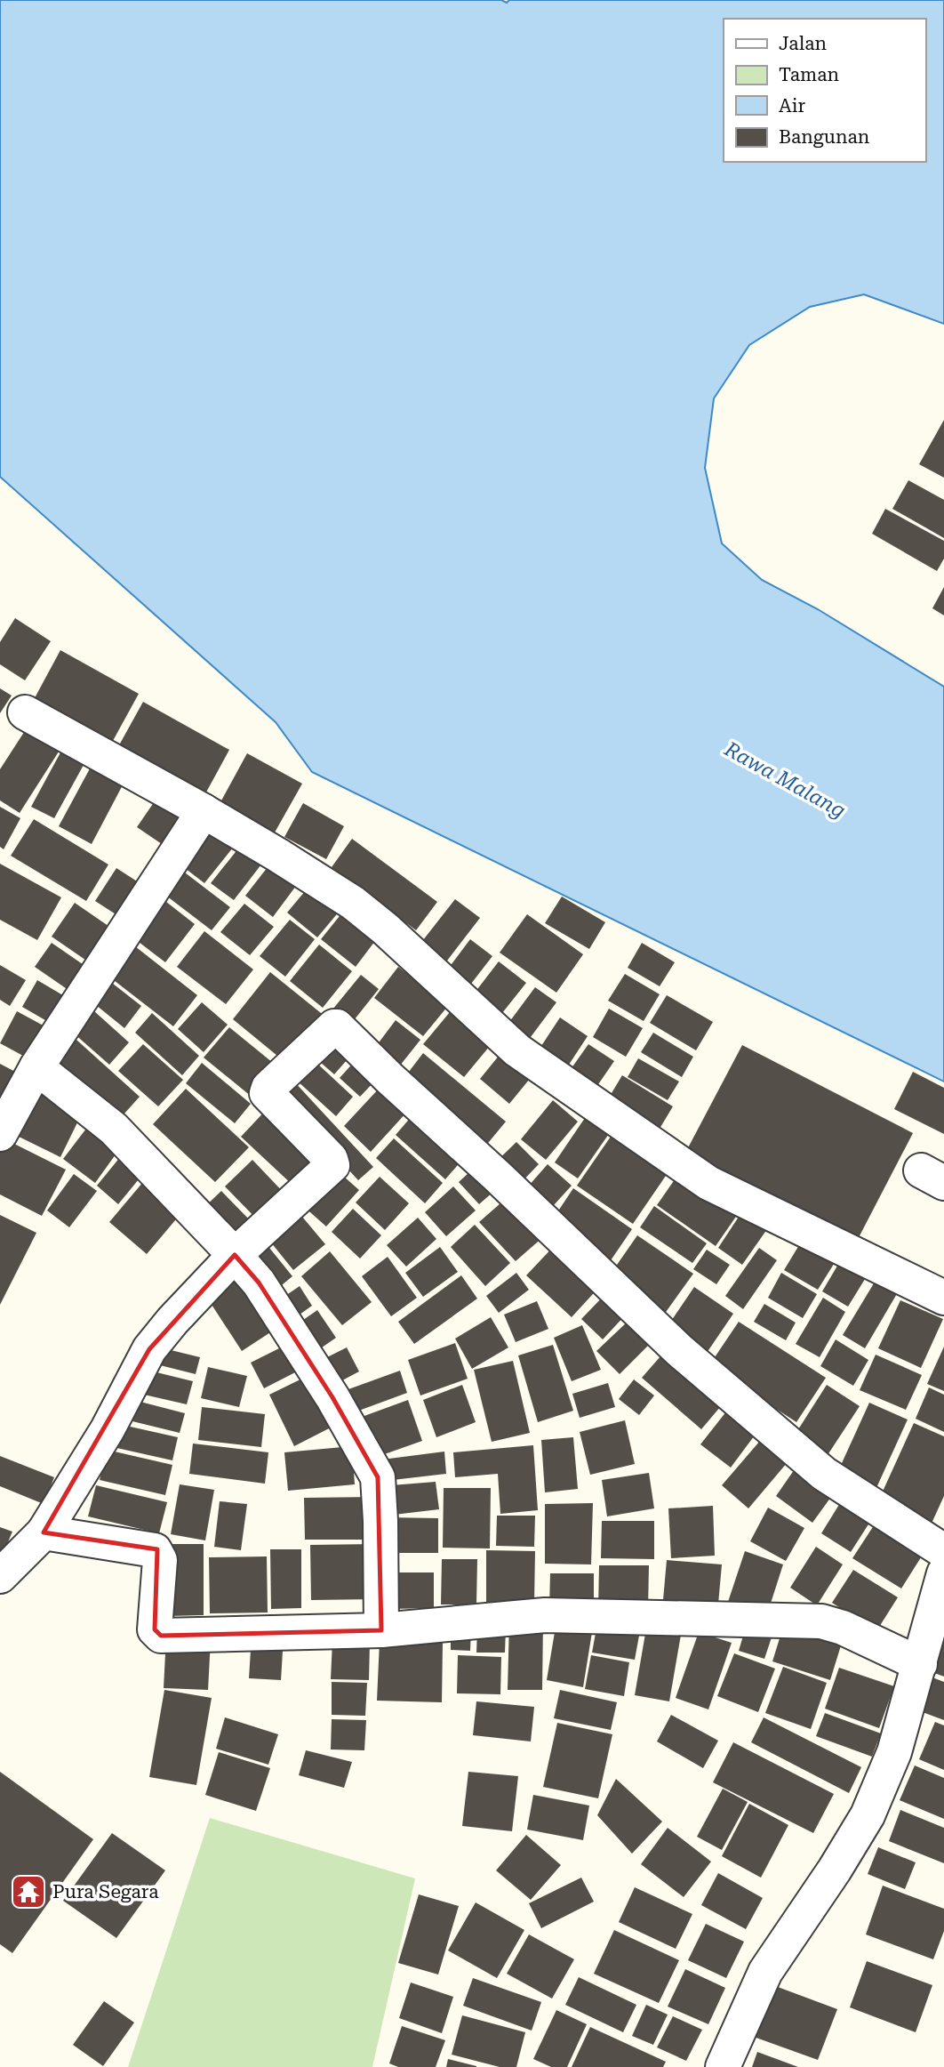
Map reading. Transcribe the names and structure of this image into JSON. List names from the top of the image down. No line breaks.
{"water":["Rawa Malang"],"places":{"temple":["Pura Segara"]},"legend":["Jalan","Taman","Air","Bangunan"]}
